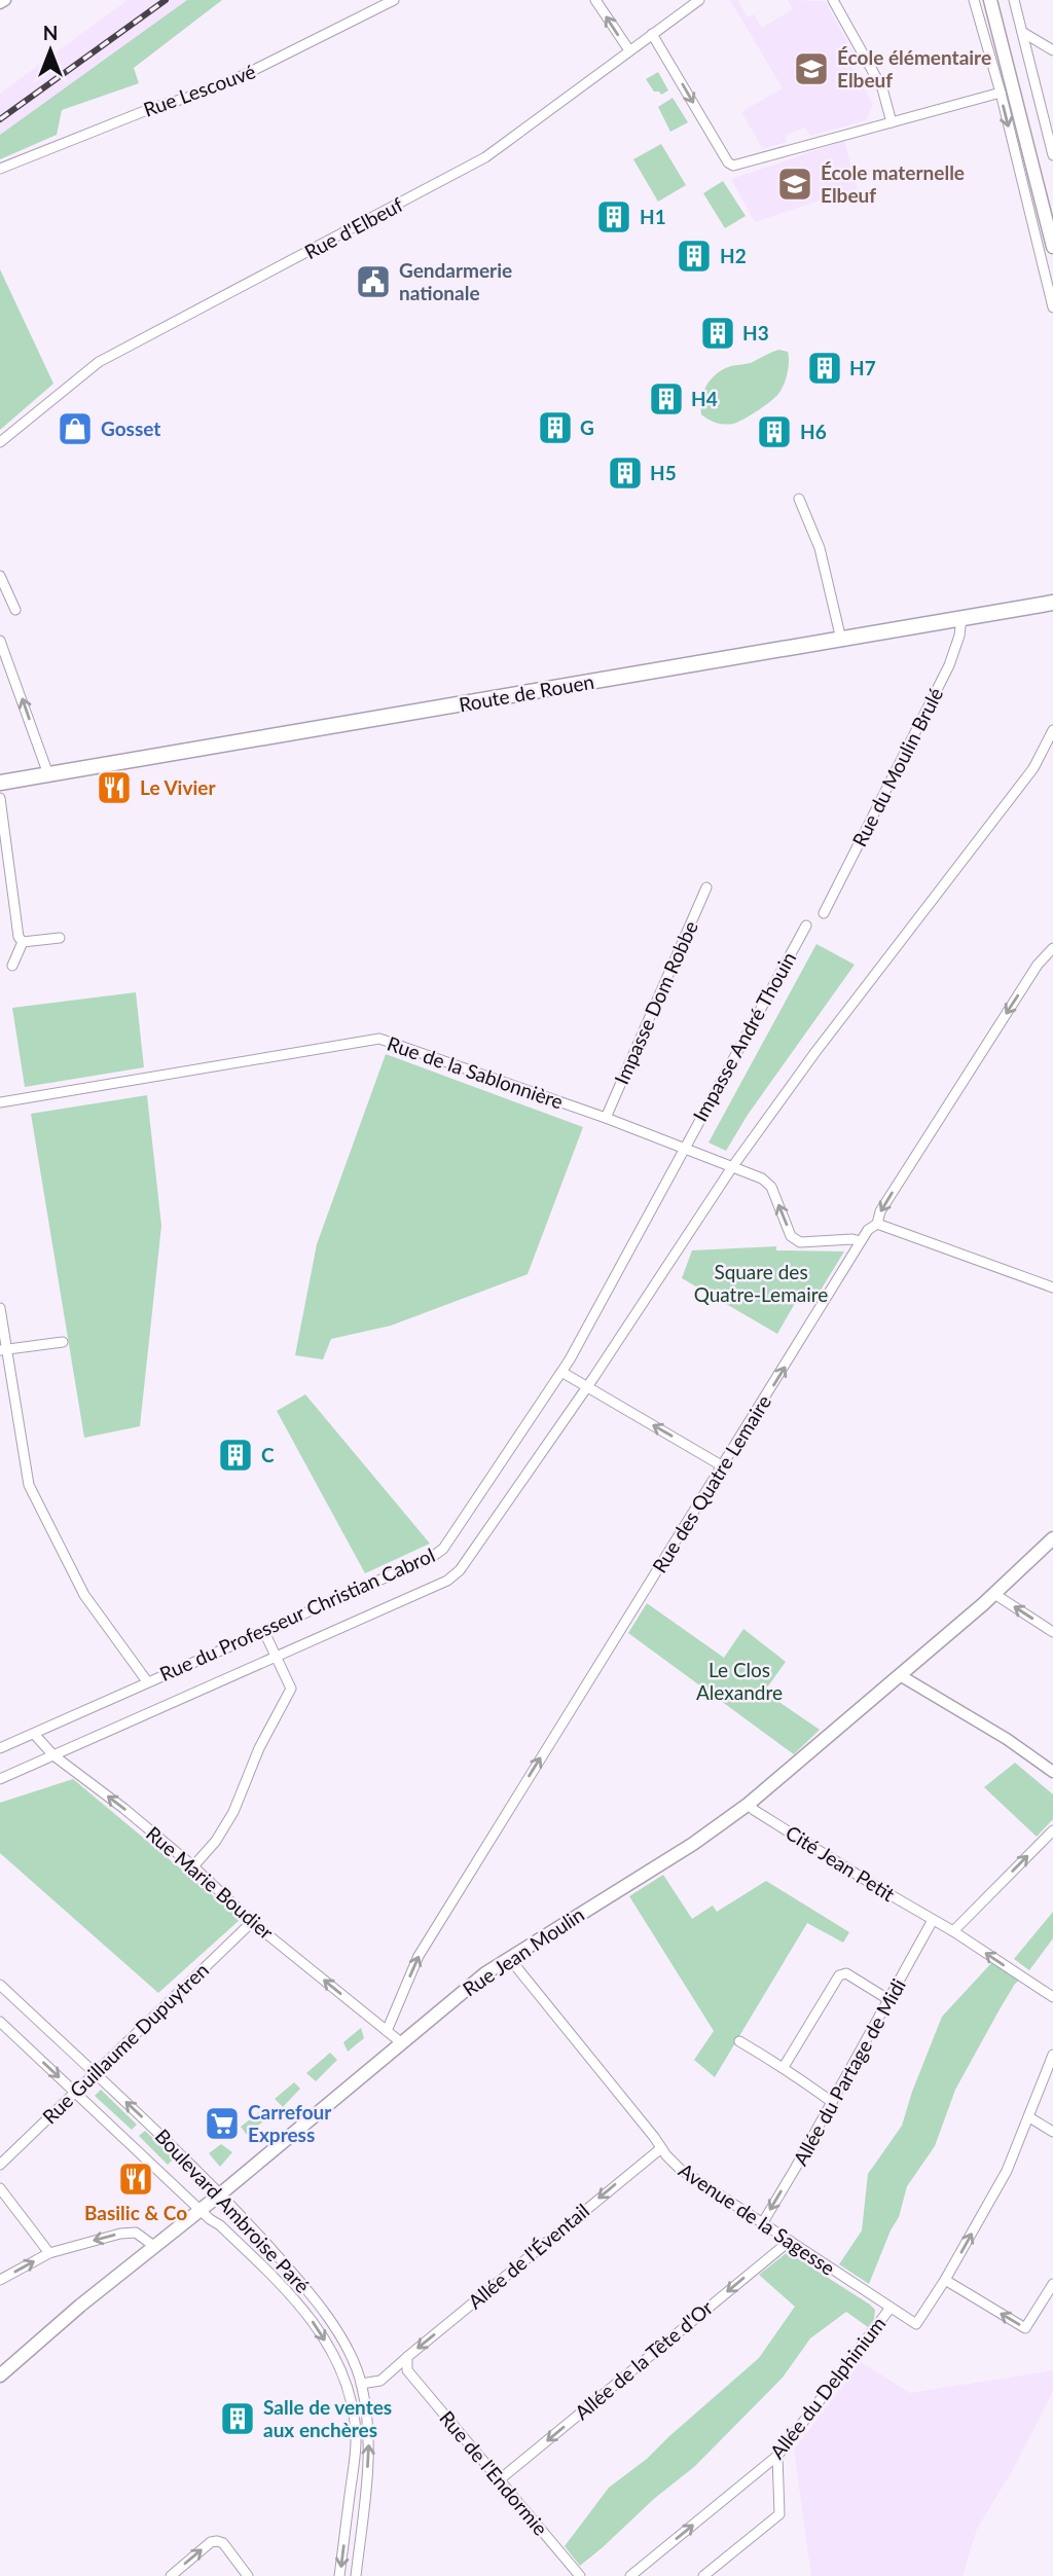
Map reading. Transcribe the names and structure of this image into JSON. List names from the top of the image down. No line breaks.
{"streets":{"main road":["Route de Rouen","Rue Jean Moulin"],"street":["Rue Lescouvé","Rue d'Elbeuf","Rue du Moulin Brulé","Impasse Dom Robbe","Impasse André Thouin","Rue de la Sablonnière","Rue des Quatre Lemaire","Rue du Professeur Christian Cabrol","Cité Jean Petit","Rue Marie Boudier","Rue Guillaume Dupuytren","Allée du Partage de Midi","Boulevard Ambroise Paré","Avenue de la Sagesse","Allée de l'Éventail","Allée de la Tête d'Or","Allée du Delphinium","Rue de l'Endormie"]},"crossings":[["Route de Rouen","Rue du Moulin Brulé"],["Impasse Dom Robbe","Rue de la Sablonnière"],["Impasse André Thouin","Rue de la Sablonnière"],["Impasse André Thouin","Rue du Professeur Christian Cabrol"],["Rue de la Sablonnière","Rue des Quatre Lemaire"],["Rue de la Sablonnière","Rue du Professeur Christian Cabrol"],["Rue des Quatre Lemaire","Rue Marie Boudier"],["Rue du Professeur Christian Cabrol","Rue Marie Boudier"],["Cité Jean Petit","Rue Jean Moulin"],["Cité Jean Petit","Allée du Partage de Midi"],["Rue Marie Boudier","Rue Jean Moulin"],["Rue Marie Boudier","Rue Guillaume Dupuytren"],["Rue Jean Moulin","Boulevard Ambroise Paré"],["Rue Jean Moulin","Avenue de la Sagesse"],["Rue Guillaume Dupuytren","Boulevard Ambroise Paré"],["Allée du Partage de Midi","Avenue de la Sagesse"],["Boulevard Ambroise Paré","Allée de l'Éventail"],["Avenue de la Sagesse","Allée de l'Éventail"],["Avenue de la Sagesse","Allée de la Tête d'Or"],["Avenue de la Sagesse","Allée du Delphinium"],["Allée de l'Éventail","Rue de l'Endormie"],["Allée de la Tête d'Or","Rue de l'Endormie"]],"one_way":["Rue Marie Boudier","Allée du Partage de Midi","Allée de l'Éventail","Allée de la Tête d'Or","Allée du Delphinium"],"parks":["Square des Quatre-Lemaire","Le Clos Alexandre"],"places":{"school or university":["École élémentaire Elbeuf","École maternelle Elbeuf"],"building":["H1","H2","H3","H7","H4","G","H6","H5","C","Salle de ventes aux enchères"],"public building":["Gendarmerie nationale"],"shop":["Gosset"],"restaurant":["Le Vivier","Basilic & Co"],"supermarket":["Carrefour Express"]},"north":"top"}
